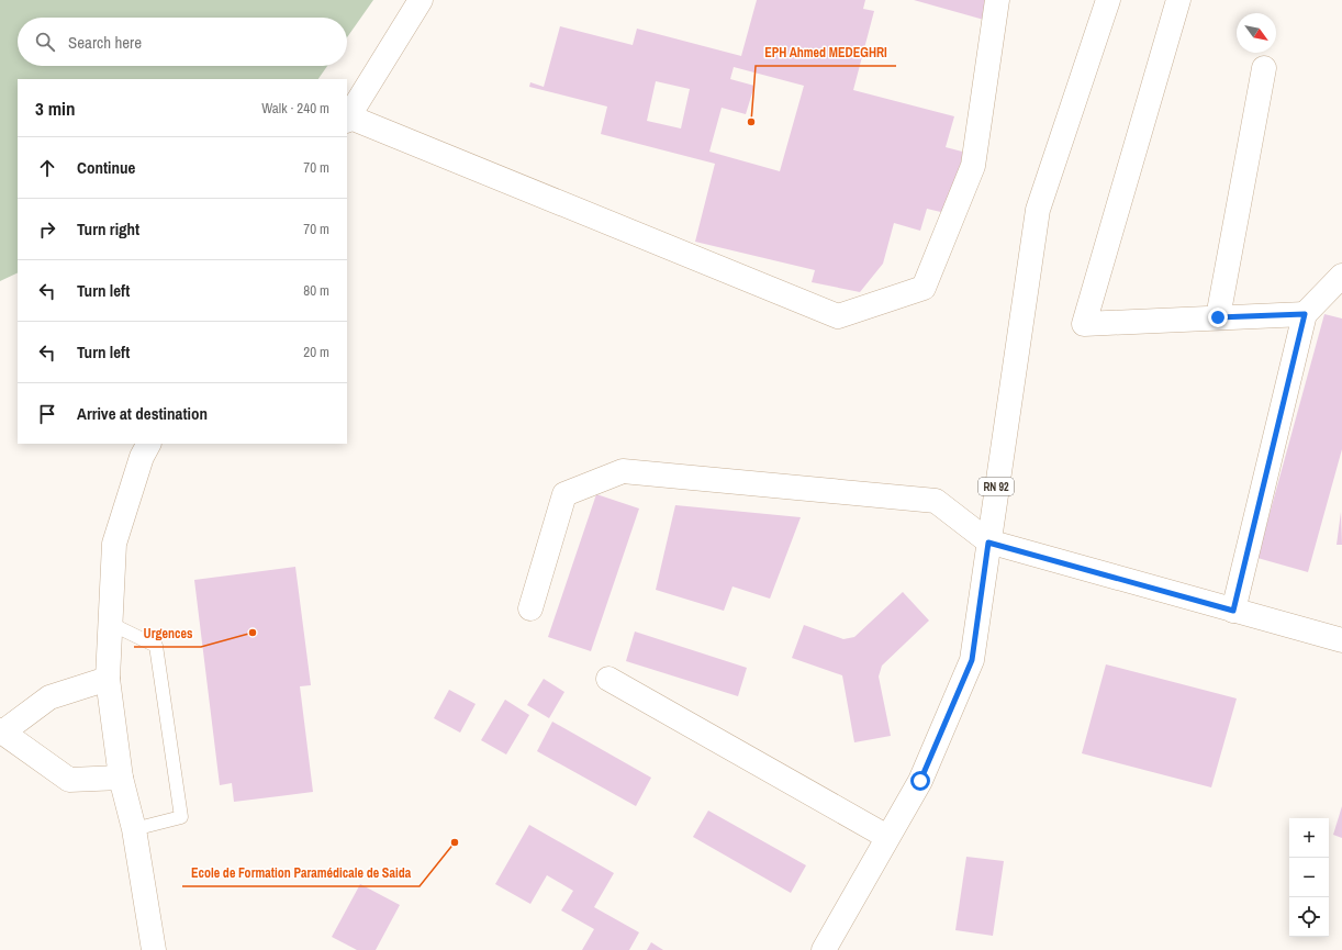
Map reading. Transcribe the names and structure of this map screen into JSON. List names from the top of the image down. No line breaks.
{"streets":{"street":["RN 92"]},"places":["EPH Ahmed MEDEGHRI","Urgences","Ecole de Formation Paramédicale de Saida"],"north":"bottom right","page":{"search":"Search here","heading":["3 min","Walk · 240 m"],"list":[["Continue","70 m"],["Turn right","70 m"],["Turn left","80 m"],["Turn left","20 m"],"Arrive at destination"],"map_buttons":["+","−"]}}
